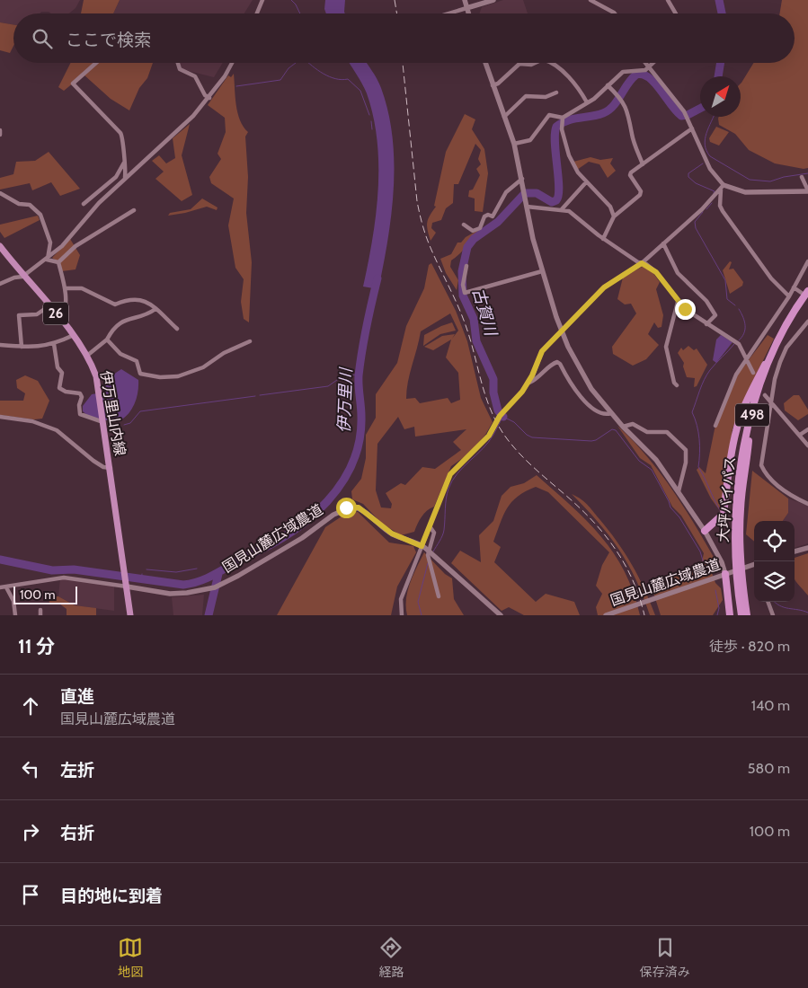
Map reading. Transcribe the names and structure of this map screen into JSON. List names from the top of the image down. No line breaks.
{"streets":{"highway":["498","大坪バイパス"],"main road":["26","伊万里山内線"],"street":["国見山麓広域農道"]},"crossings":[["伊万里山内線","国見山麓広域農道"]],"water":["古賀川","伊万里川"],"scale_bar":"100 m","north":"top right","page":{"search":"ここで検索","scale":"100 m","heading":["11 分","徒歩 · 820 m"],"list":[["直進","国見山麓広域農道","140 m"],["左折","580 m"],["右折","100 m"],"目的地に到着"],"nav":["地図","経路","保存済み"]}}
